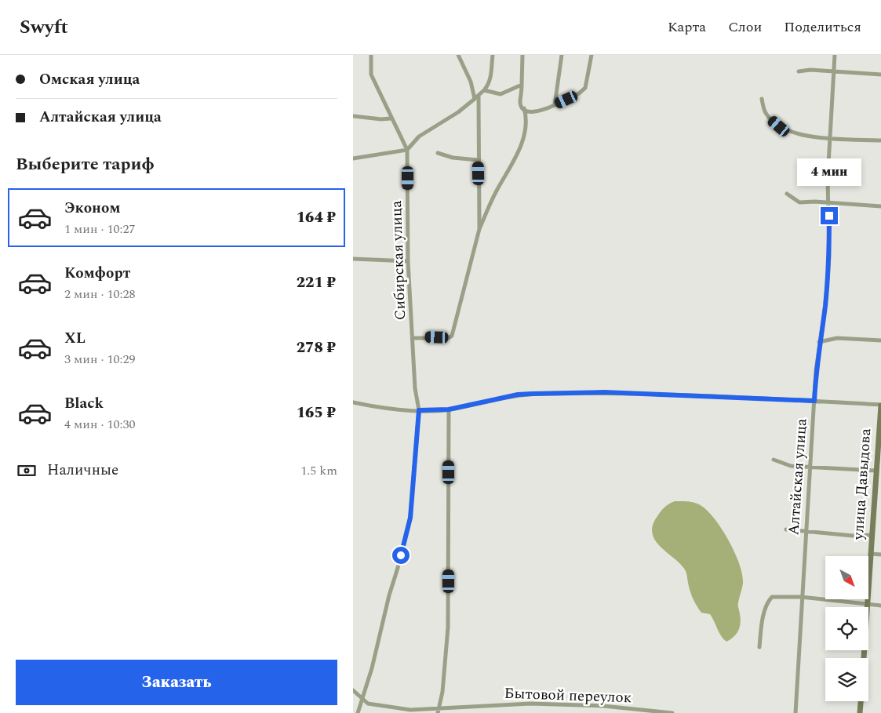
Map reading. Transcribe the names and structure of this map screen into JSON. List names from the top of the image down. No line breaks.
{"streets":{"main road":["улица Давыдова"],"street":["Сибирская улица","Алтайская улица","Бытовой переулок"]},"crossings":[["Сибирская улица","Бытовой переулок"]],"north":"bottom right","page":{"header":"Swyft","nav":["Карта","Слои","Поделиться"],"banner":["Омская улица","Алтайская улица"],"heading":"Выберите тариф","bubble":"4 мин","list":[{"name":"Эконом","note":"1 мин · 10:27","value":"164 ₽"},{"name":"Комфорт","note":"2 мин · 10:28","value":"221 ₽"},{"name":"XL","note":"3 мин · 10:29","value":"278 ₽"},{"name":"Black","note":"4 мин · 10:30","value":"165 ₽"}],"pay":["Наличные","1.5 km"],"buttons":"Заказать"}}
